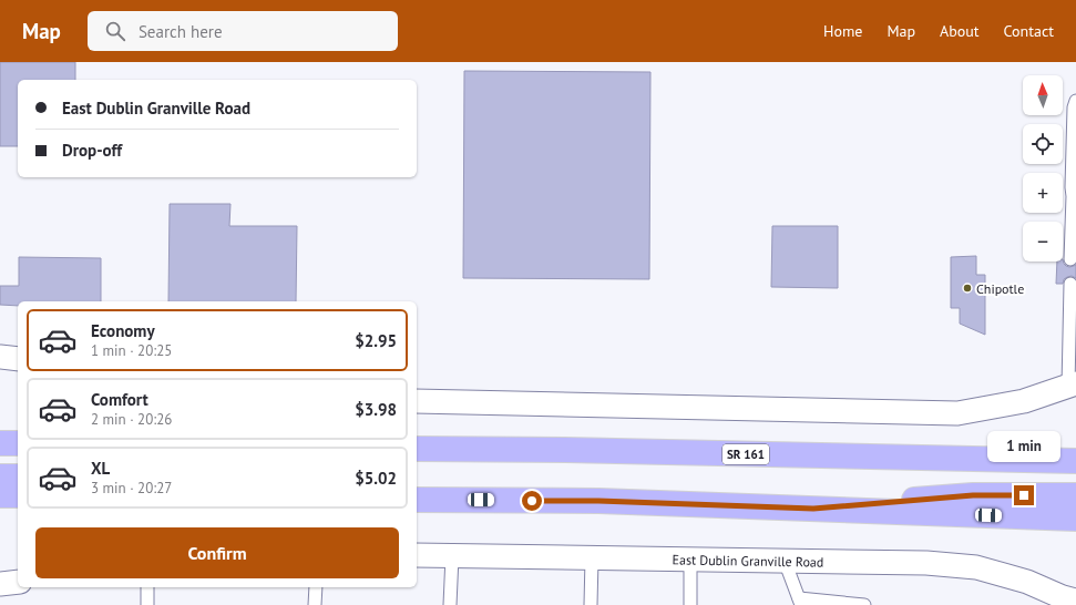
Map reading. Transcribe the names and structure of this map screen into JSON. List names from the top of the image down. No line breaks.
{"streets":{"main road":["SR 161"],"street":["East Dublin Granville Road"]},"places":["Chipotle"],"north":"top","page":{"header":"Map","search":"Search here","nav":["Home","Map","About","Contact"],"map_buttons":["+","−"],"banner":["East Dublin Granville Road","Drop-off"],"list":[{"name":"Economy","note":"1 min · 20:25","value":"$2.95"},{"name":"Comfort","note":"2 min · 20:26","value":"$3.98"},{"name":"XL","note":"3 min · 20:27","value":"$5.02"}],"bubble":"1 min","buttons":"Confirm"}}
